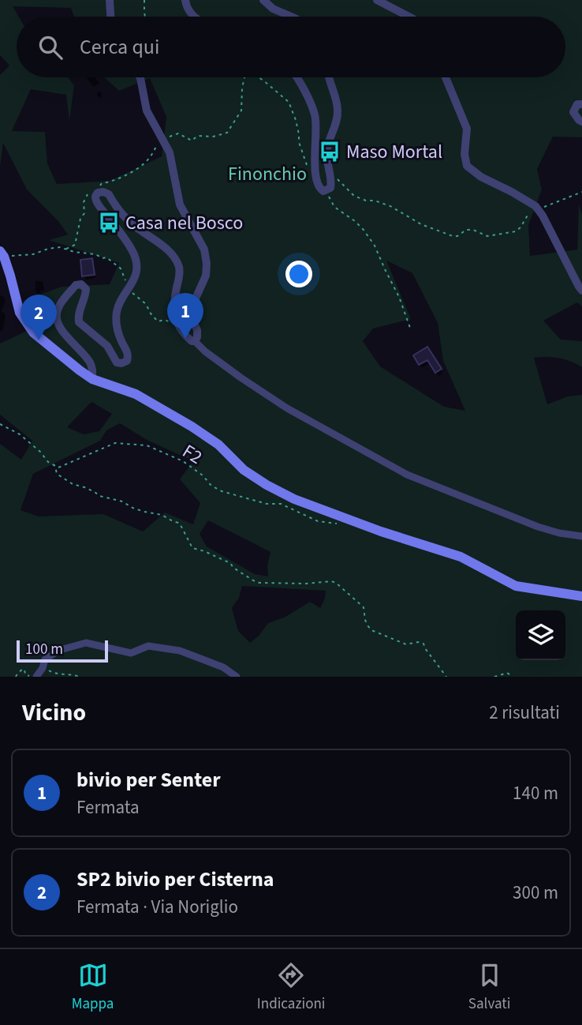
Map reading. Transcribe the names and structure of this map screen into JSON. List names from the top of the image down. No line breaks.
{"streets":{"path":["F2"]},"parks":["Finonchio"],"places":{"bus stop":["Maso Mortal","Casa nel Bosco"]},"scale_bar":"100 m","page":{"search":"Cerca qui","pins":["1","2"],"scale":"100 m","heading":["Vicino","2 risultati"],"list":[{"mark":"1","name":"bivio per Senter","note":"Fermata","value":"140 m"},{"mark":"2","name":"SP2 bivio per Cisterna","note":"Fermata · Via Noriglio","value":"300 m"}],"nav":["Mappa","Indicazioni","Salvati"]}}
